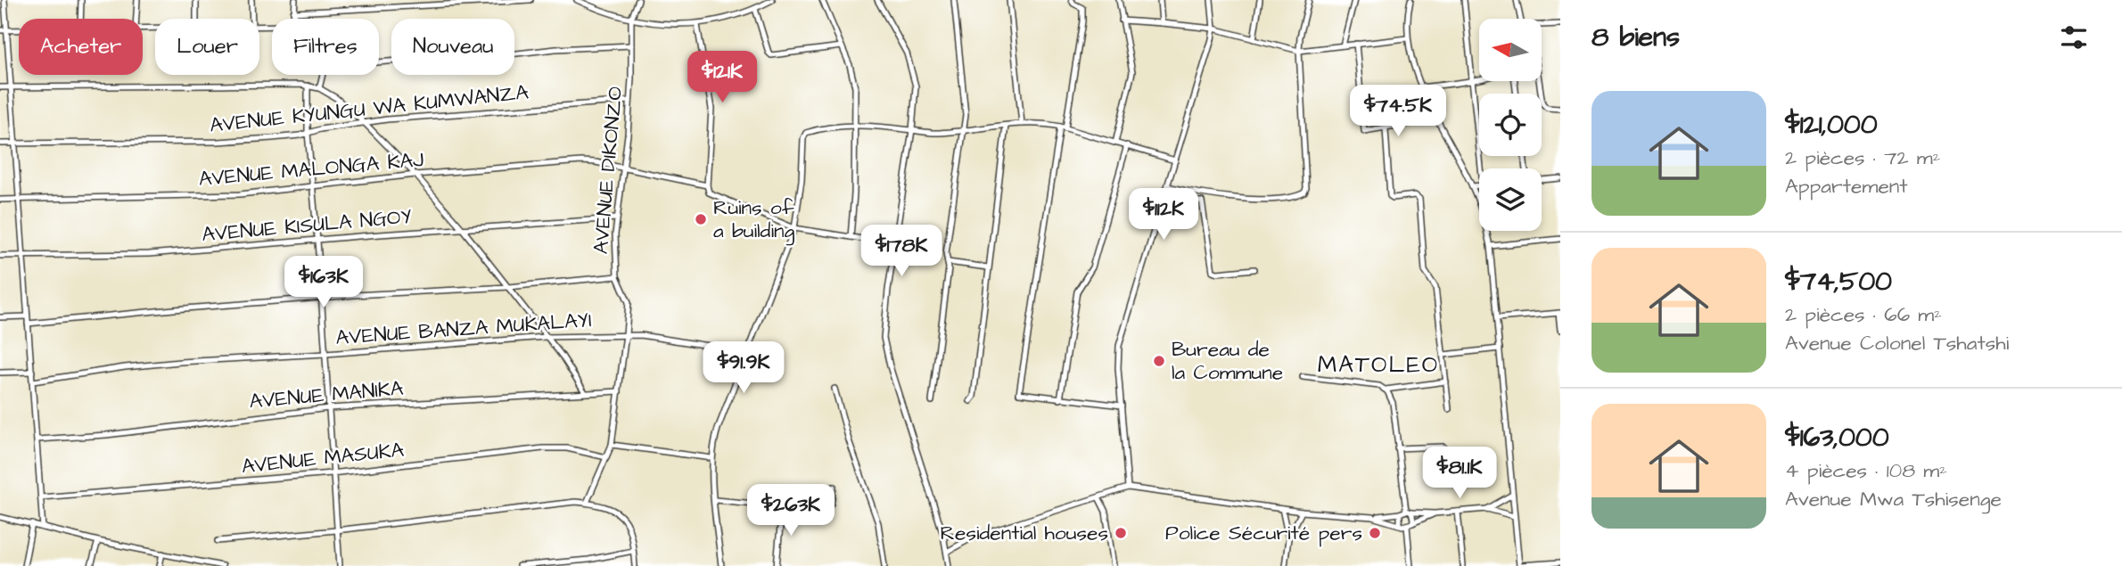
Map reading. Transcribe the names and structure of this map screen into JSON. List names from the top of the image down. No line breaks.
{"streets":{"street":["AVENUE KYUNGU WA KUMWANZA","AVENUE MALONGA KAJ","AVENUE DIKONZO","AVENUE KISULA NGOY","AVENUE BANZA MUKALAYI","AVENUE MANIKA","AVENUE MASUKA"]},"crossings":[["AVENUE KYUNGU WA KUMWANZA","AVENUE DIKONZO"],["AVENUE MALONGA KAJ","AVENUE DIKONZO"],["AVENUE DIKONZO","AVENUE KISULA NGOY"],["AVENUE DIKONZO","AVENUE BANZA MUKALAYI"],["AVENUE DIKONZO","AVENUE MANIKA"],["AVENUE DIKONZO","AVENUE MASUKA"]],"districts":["MATOLEO"],"places":["Ruins of a building","Bureau de la Commune","Residential houses","Police Sécurité pers"],"north":"left","page":{"heading":"8 biens","chip":["Acheter","Louer","Filtres","Nouveau"],"price":["$121K","$74.5K","$112K","$178K","$163K","$91.9K","$81.1K","$263K"],"list":[{"name":"$121,000","note":"2 pièces · 72 m² · Appartement"},{"name":"$74,500","note":"2 pièces · 66 m² · Avenue Colonel Tshatshi"},{"name":"$163,000","note":"4 pièces · 108 m² · Avenue Mwa Tshisenge"}]}}
